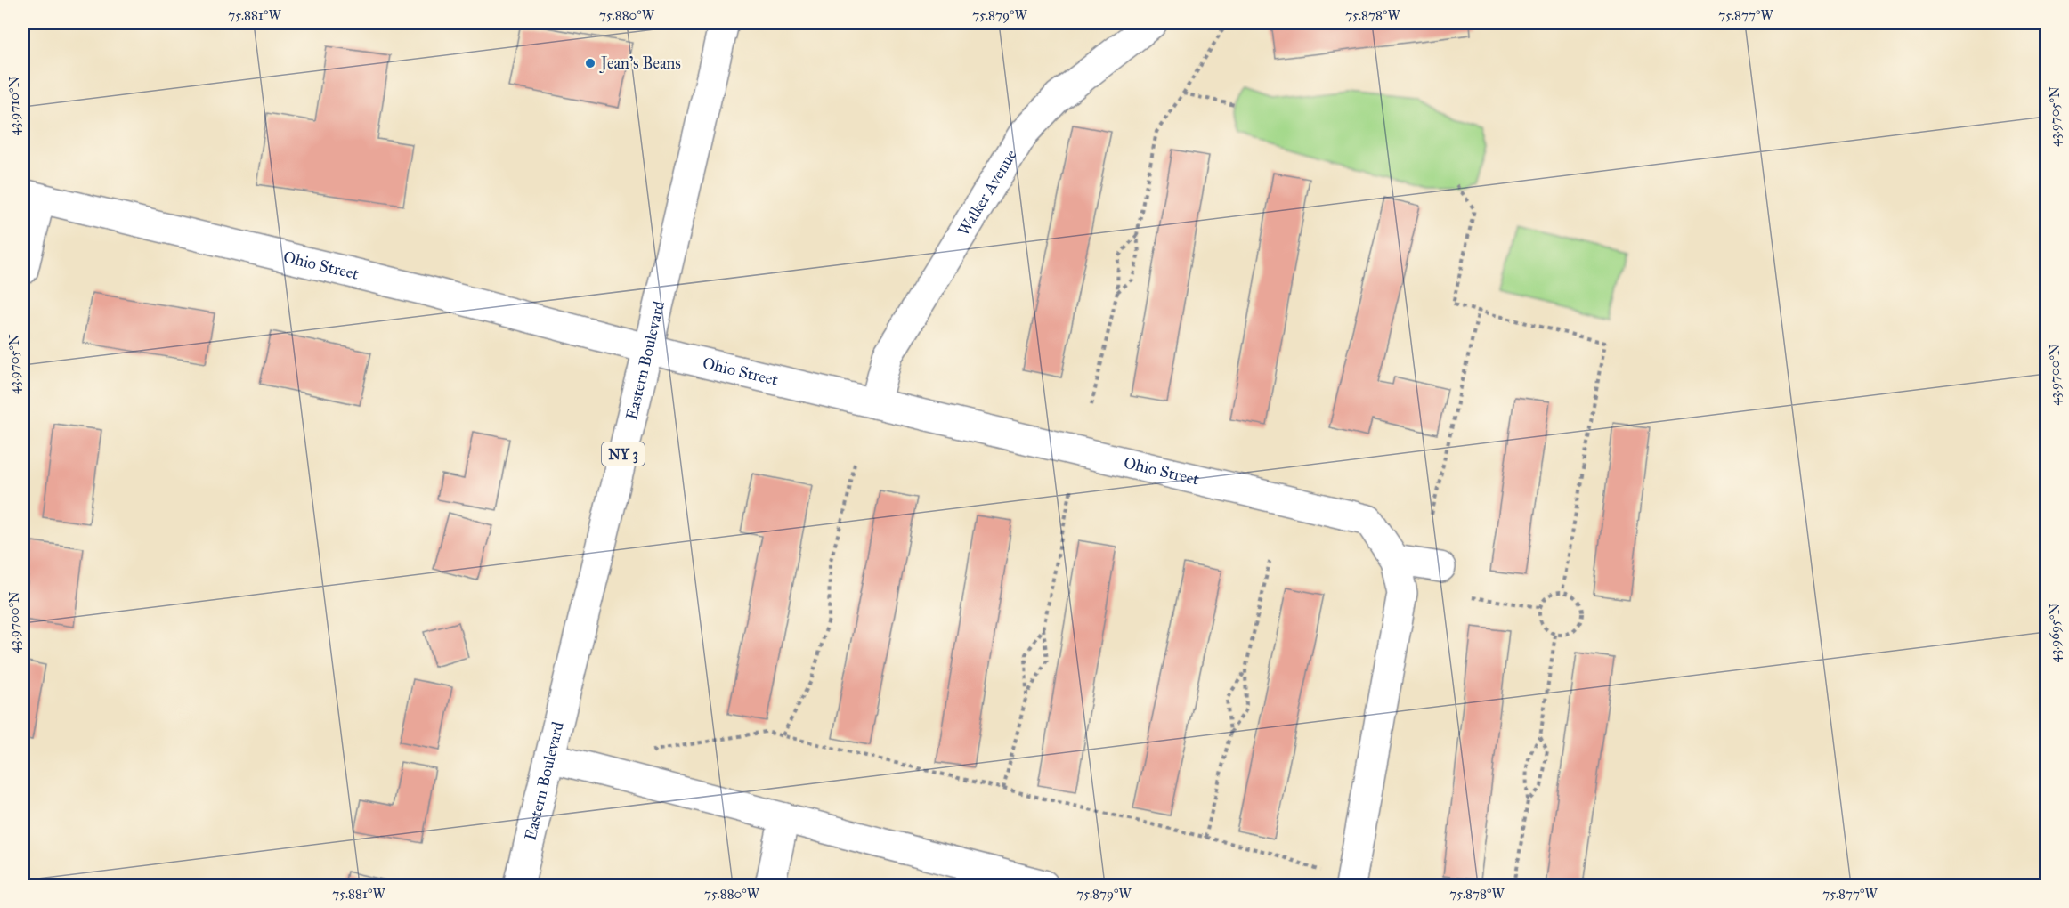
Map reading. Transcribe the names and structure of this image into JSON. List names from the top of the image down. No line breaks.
{"streets":{"street":["Walker Avenue","Ohio Street","Eastern Boulevard","NY 3"]},"crossings":[["Walker Avenue","Ohio Street"],["Ohio Street","Eastern Boulevard"]],"places":["Jean's Beans"],"coordinates":["75.881°W","75.880°W","75.879°W","75.878°W","75.877°W","43.9710°N","43.9705°N","43.9700°N","43.9695°N"]}
